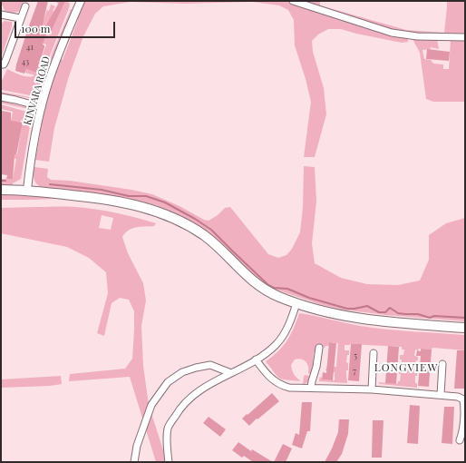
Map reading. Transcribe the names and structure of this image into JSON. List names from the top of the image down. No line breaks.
{"streets":{"street":["KINVARA ROAD"]},"districts":["LONGVIEW"],"house_numbers":["41","43","5","7"],"scale_bar":"100 m"}
